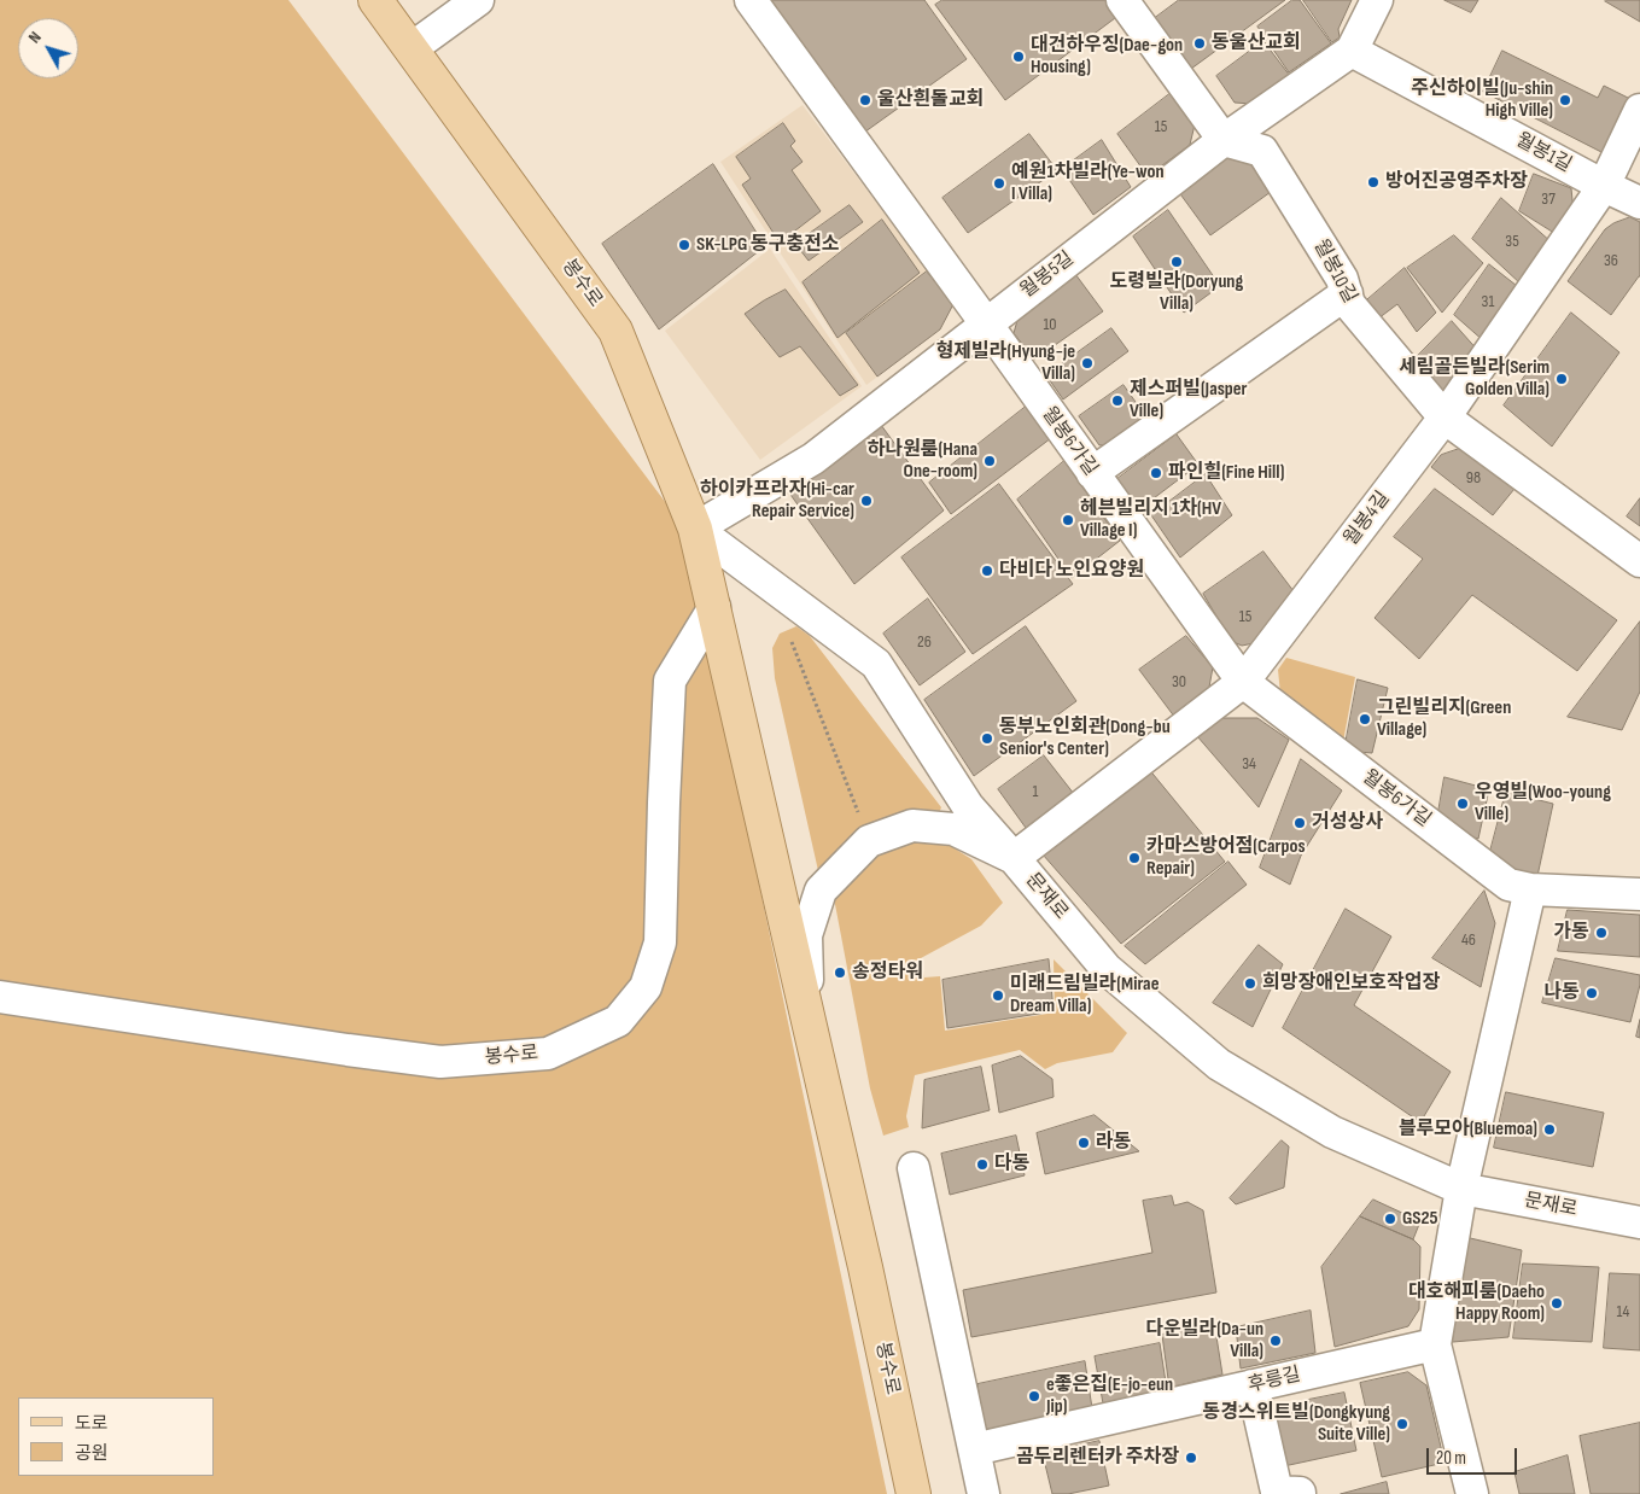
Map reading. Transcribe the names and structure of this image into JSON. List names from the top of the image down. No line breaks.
{"streets":{"main road":["봉수로"],"street":["월봉1길","월봉10길","월봉5길","월봉6가길","월봉4길","문재로","후릉길"]},"crossings":[["월봉1길","월봉5길"],["월봉1길","월봉4길"],["월봉10길","월봉5길"],["월봉10길","월봉4길"],["월봉5길","봉수로"],["월봉5길","월봉6가길"],["월봉5길","문재로"],["봉수로","문재로"],["월봉6가길","월봉4길"],["월봉4길","문재로"]],"places":["동울산교회","대건하우징(Dae-gon Housing)","울산흰돌교회","주신하이빌(Ju-shin High Ville)","방어진공영주차장","예원1차빌라(Ye-won I Villa)","SK-LPG 동구충전소","도령빌라(Doryung Villa)","형제빌라(Hyung-je Villa)","세림골든빌라(Serim Golden Villa)","제스퍼빌(Jasper Ville)","하나원룸(Hana One-room)","파인힐(Fine Hill)","하이카프라자(Hi-car Repair Service)","헤븐빌리지 1차(HV Village I)","다비다 노인요양원","그린빌리지(Green Village)","동부노인회관(Dong-bu Senior's Center)","우영빌(Woo-young Ville)","거성상사","카마스방어점(Carpos Repair)","가동","송정타워","희망장애인보호작업장","나동","미래드림빌라(Mirae Dream Villa)","블루모아(Bluemoa)","라동","다동","GS25","대호해피룸(Daeho Happy Room)","다운빌라(Da-un Villa)","e좋은집(E-jo-eun Jip)","동경스위트빌(Dongkyung Suite Ville)","곰두리렌터카 주차장"],"house_numbers":["15","37","35","36","31","10","98","15","26","30","34","1","46","14"],"legend":["도로","공원"],"scale_bar":"20 m","north":"top left"}
